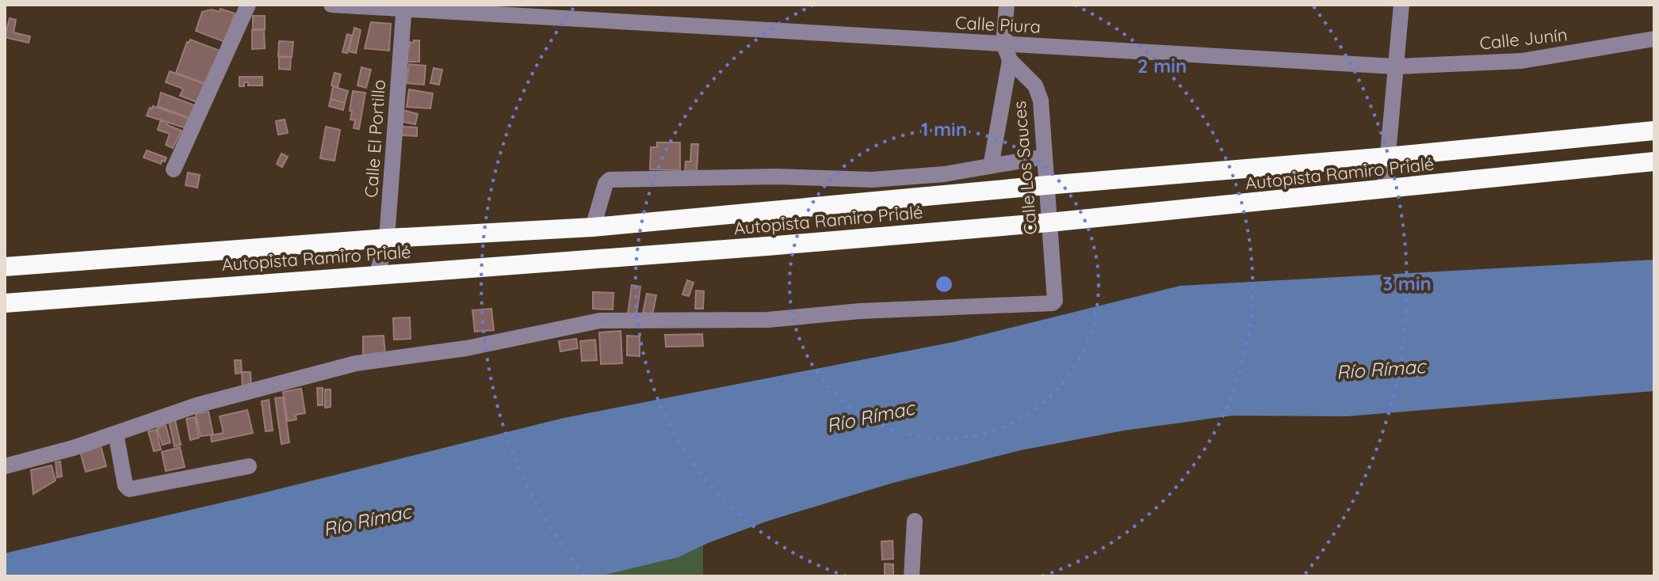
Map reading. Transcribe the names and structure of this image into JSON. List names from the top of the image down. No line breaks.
{"streets":{"highway":["Autopista Ramiro Prialé"],"street":["Calle Piura","Calle Junín","Calle El Portillo","Calle Los Sauces"]},"crossings":[["Calle Piura","Calle Junín"],["Calle Piura","Calle El Portillo"],["Calle Piura","Calle Los Sauces"],["Calle El Portillo","Autopista Ramiro Prialé"],["Calle Los Sauces","Autopista Ramiro Prialé"]],"water":["Río Rímac"],"rings":["2 min","1 min","3 min"]}
